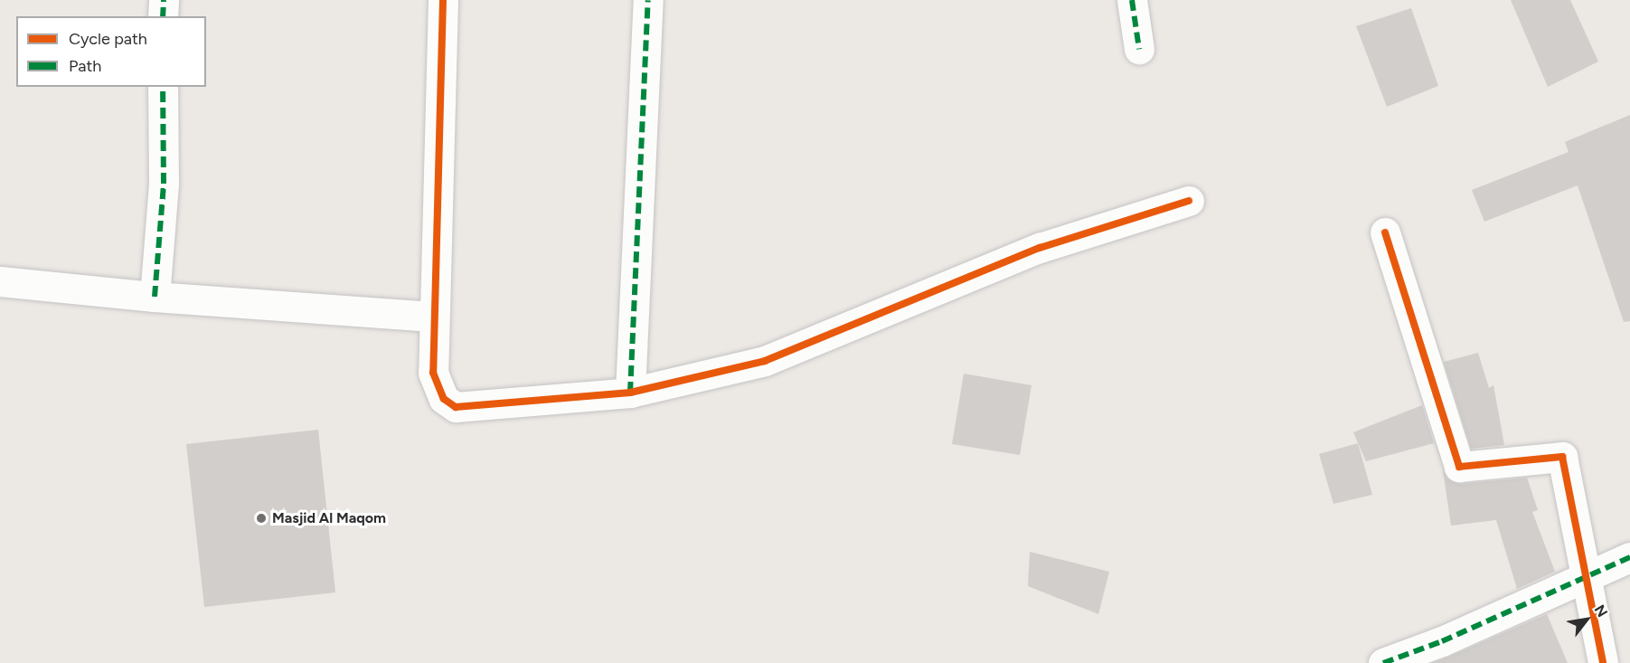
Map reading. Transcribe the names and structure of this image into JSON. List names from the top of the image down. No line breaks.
{"places":["Masjid Al Maqom"],"legend":["Cycle path","Path"],"north":"top right"}
